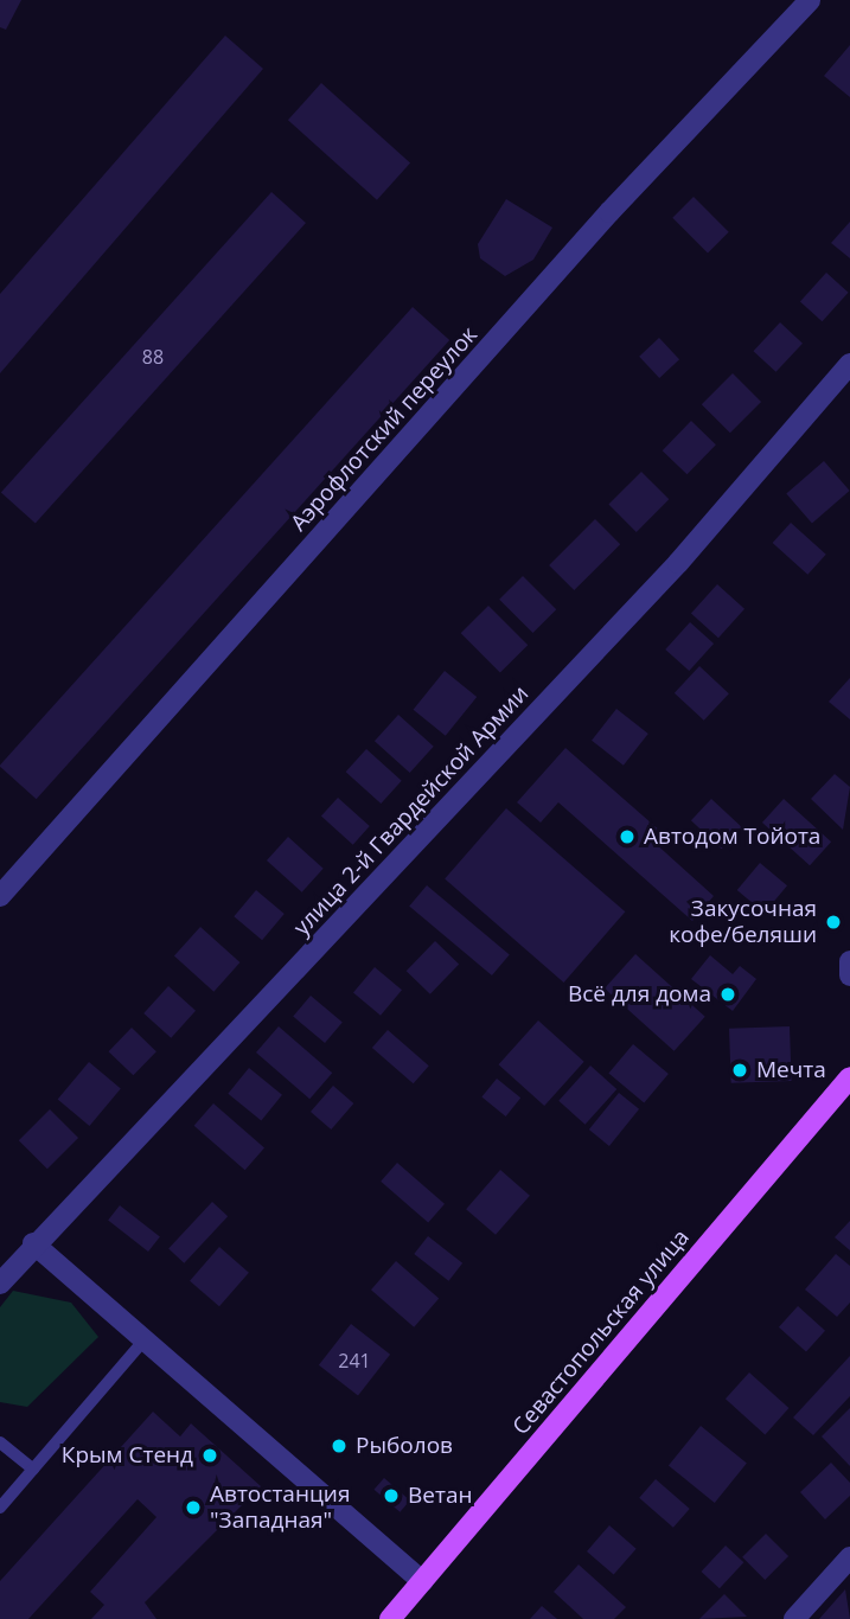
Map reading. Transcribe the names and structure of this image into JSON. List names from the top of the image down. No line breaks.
{"streets":{"main road":["Севастопольская улица"],"street":["Аэрофлотский переулок","улица 2-й Гвардейской Армии"]},"places":["Автодом Тойота","Закусочная кофе/беляши","Всё для дома","Мечта","Рыболов","Крым Стенд","Ветан","Автостанция \"Западная\""],"house_numbers":["88","241"]}
